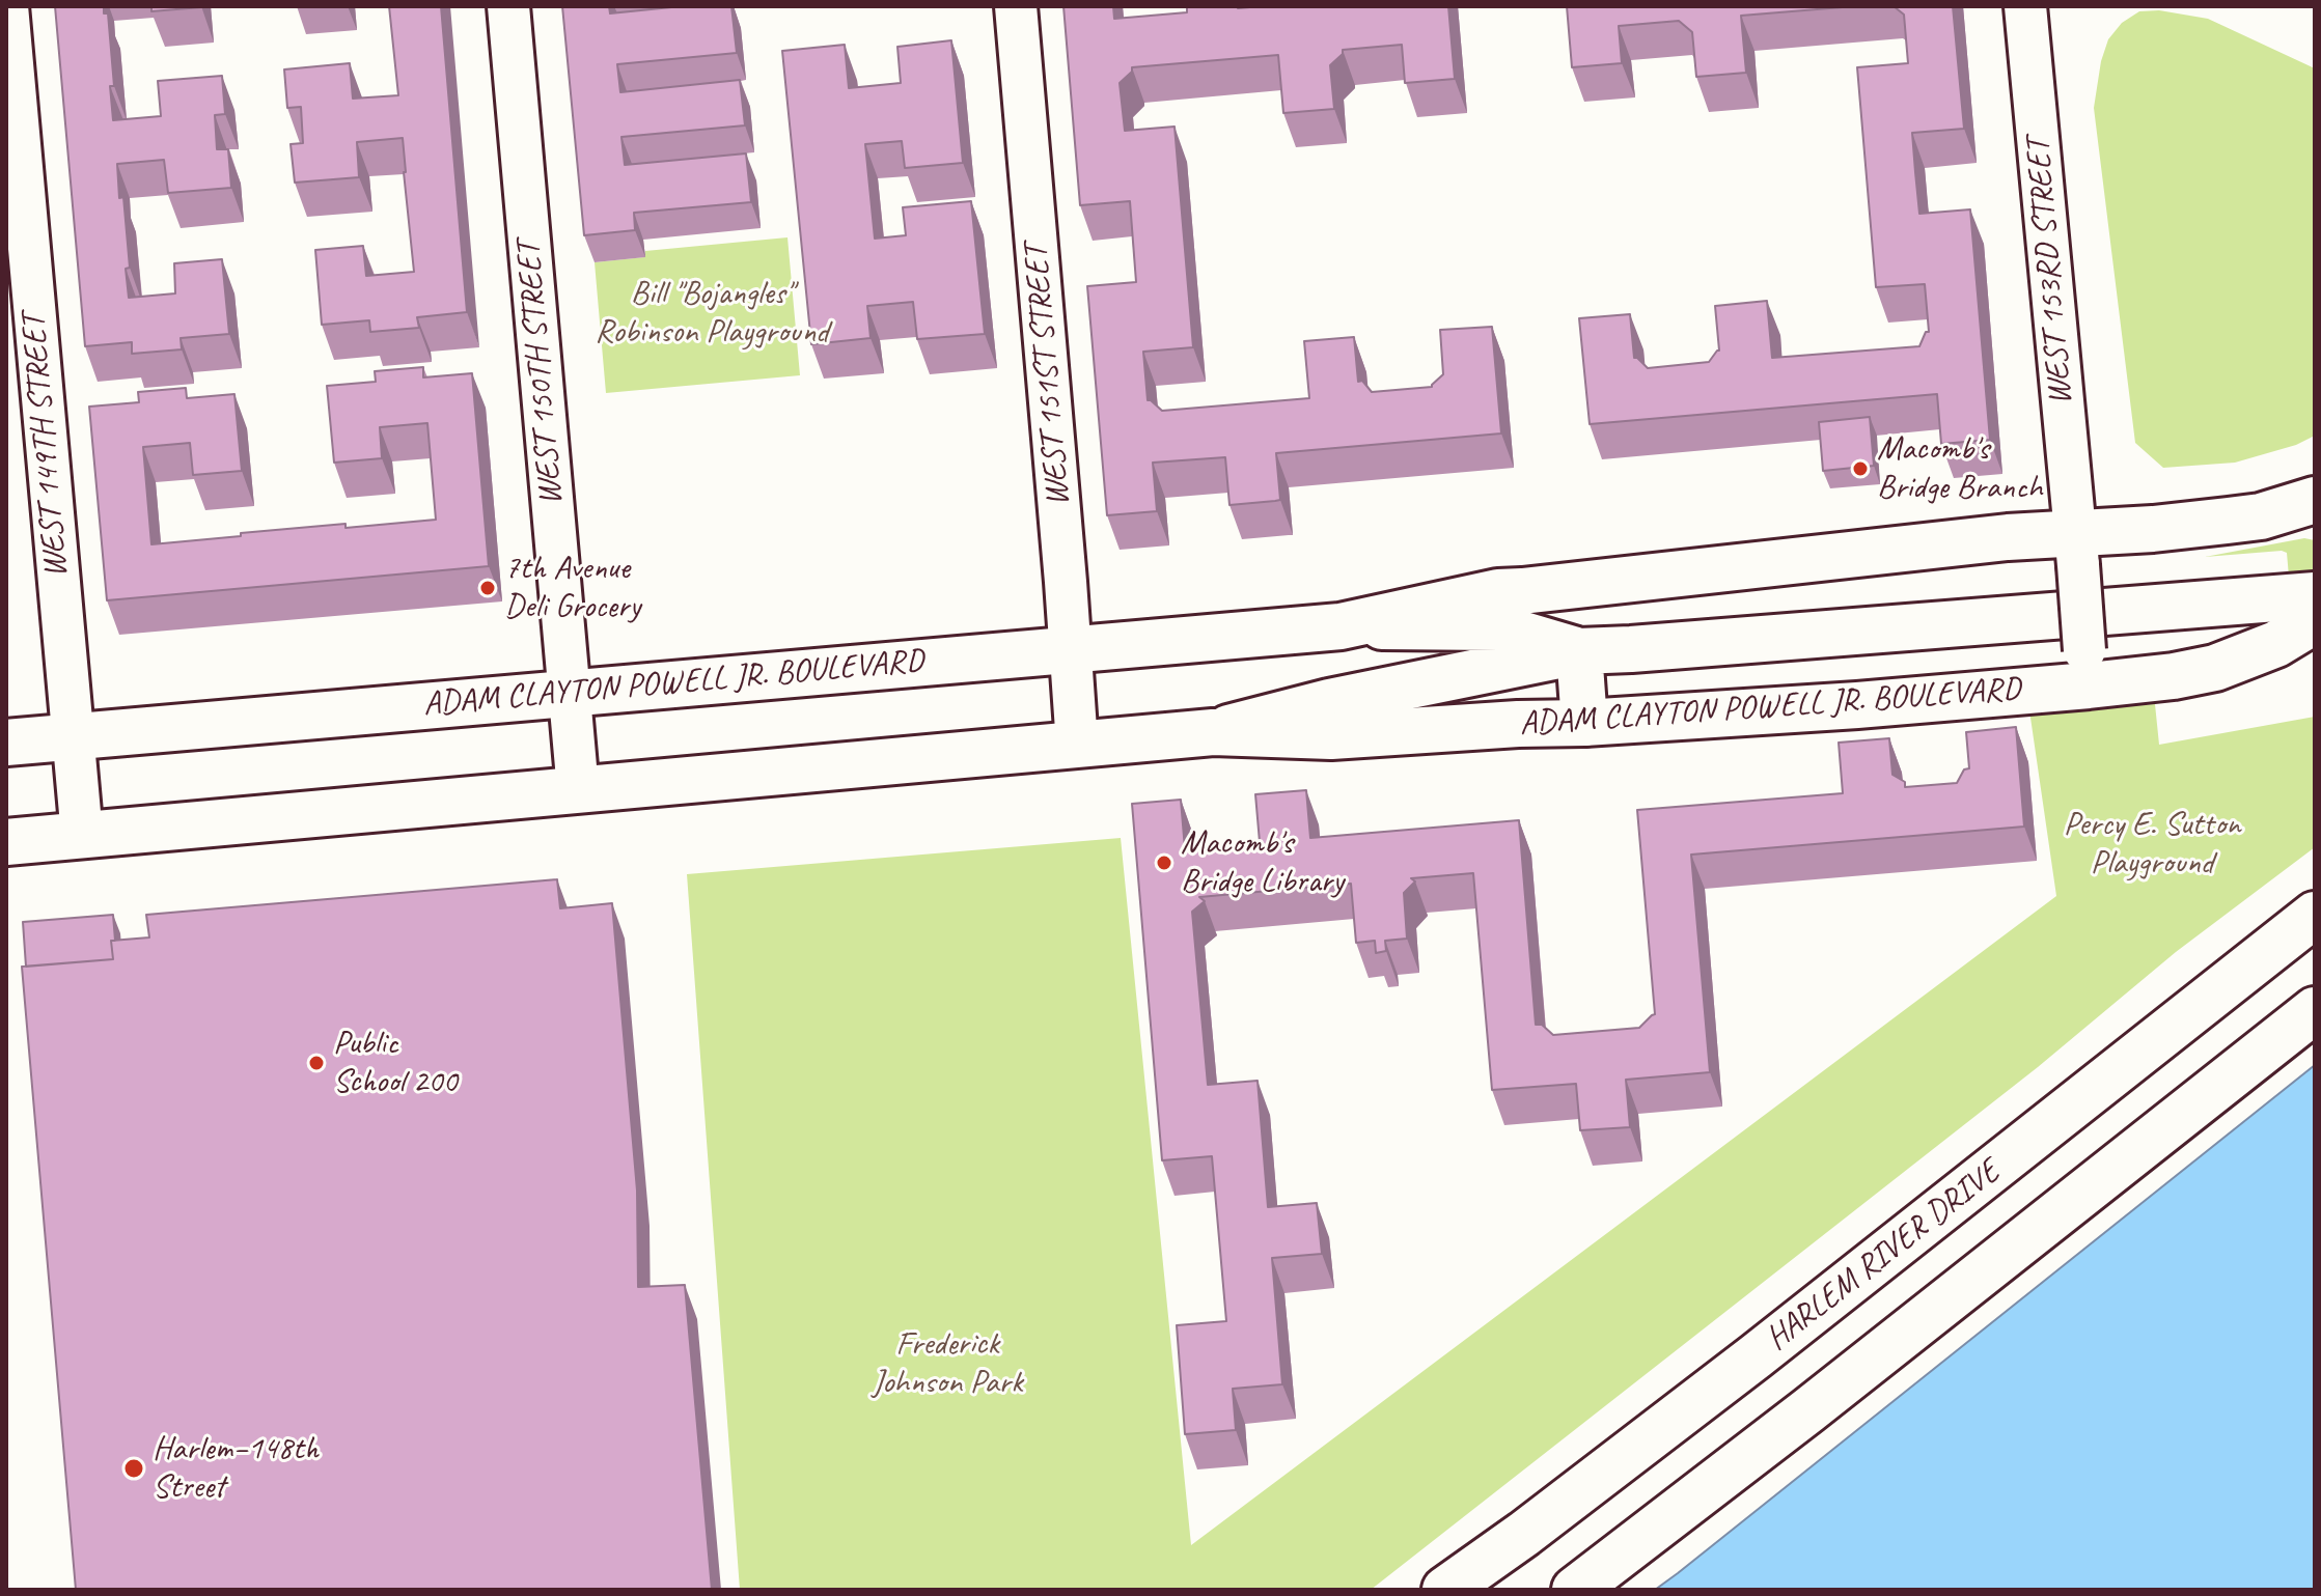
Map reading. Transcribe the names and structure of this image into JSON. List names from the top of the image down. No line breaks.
{"streets":{"main road":["ADAM CLAYTON POWELL JR. BOULEVARD","HARLEM RIVER DRIVE"],"street":["WEST 153RD STREET","WEST 150TH STREET","WEST 151ST STREET","WEST 149TH STREET"]},"crossings":[["WEST 153RD STREET","ADAM CLAYTON POWELL JR. BOULEVARD"],["WEST 150TH STREET","ADAM CLAYTON POWELL JR. BOULEVARD"],["WEST 151ST STREET","ADAM CLAYTON POWELL JR. BOULEVARD"],["WEST 149TH STREET","ADAM CLAYTON POWELL JR. BOULEVARD"]],"parks":["Bill \"Bojangles\" Robinson Playground","Percy E. Sutton Playground","Frederick Johnson Park"],"places":["Macomb's Bridge Branch","7th Avenue Deli Grocery","Macomb's Bridge Library","Public School 200","Harlem–148th Street"]}
